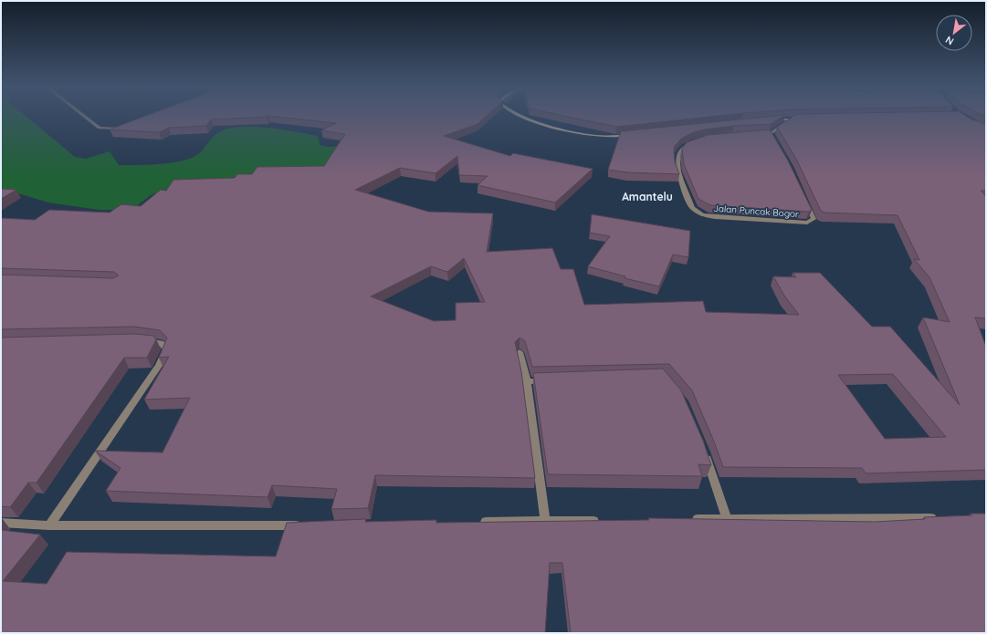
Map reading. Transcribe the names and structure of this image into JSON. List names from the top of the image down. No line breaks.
{"streets":{"street":["Jalan Puncak Bogor"]},"districts":["Amantelu"],"north":"bottom left"}
